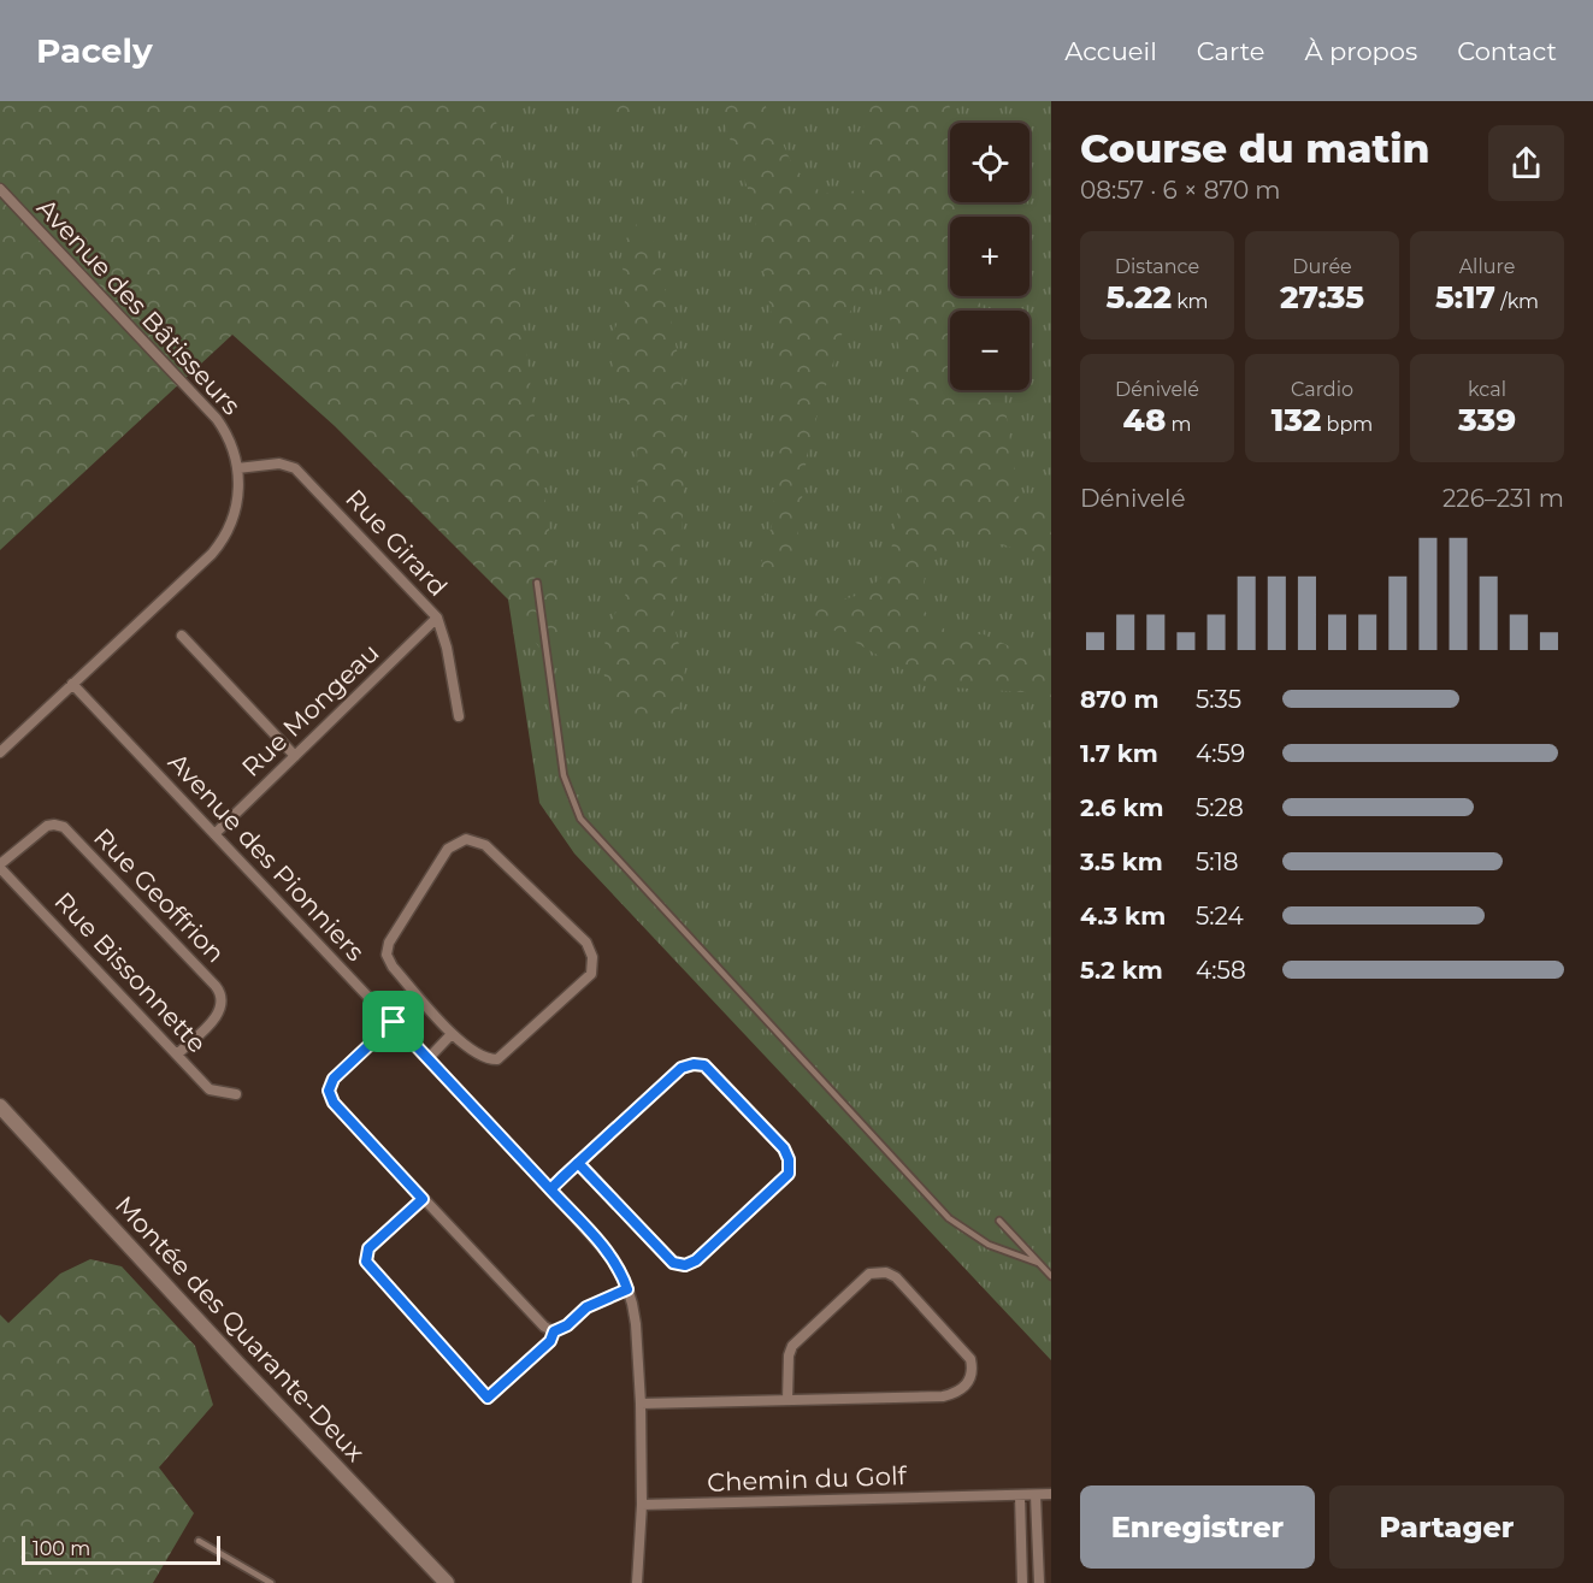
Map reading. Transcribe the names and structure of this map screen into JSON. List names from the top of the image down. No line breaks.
{"streets":{"main road":["Montée des Quarante-Deux"],"street":["Avenue des Bâtisseurs","Rue Girard","Rue Mongeau","Avenue des Pionniers","Rue Geoffrion","Rue Bissonnette","Chemin du Golf"]},"crossings":[["Avenue des Bâtisseurs","Rue Girard"],["Avenue des Bâtisseurs","Avenue des Pionniers"],["Rue Girard","Rue Mongeau"],["Rue Mongeau","Avenue des Pionniers"],["Avenue des Pionniers","Chemin du Golf"],["Rue Geoffrion","Rue Bissonnette"]],"scale_bar":"100 m","page":{"header":"Pacely","nav":["Accueil","Carte","À propos","Contact"],"heading":["Course du matin","08:57 · 6 × 870 m"],"map_buttons":["+","−"],"stats":[["Distance","5.22 km"],["Durée","27:35"],["Allure","5:17 /km"],["Dénivelé","48 m"],["Cardio","132 bpm"],["kcal","339"]],"chart":["Dénivelé","226–231 m"],"list":[{"name":"870 m","note":"5:35"},{"name":"1.7 km","note":"4:59"},{"name":"2.6 km","note":"5:28"},{"name":"3.5 km","note":"5:18"},{"name":"4.3 km","note":"5:24"},{"name":"5.2 km","note":"4:58"}],"buttons":["Enregistrer","Partager"],"scale":"100 m"}}
